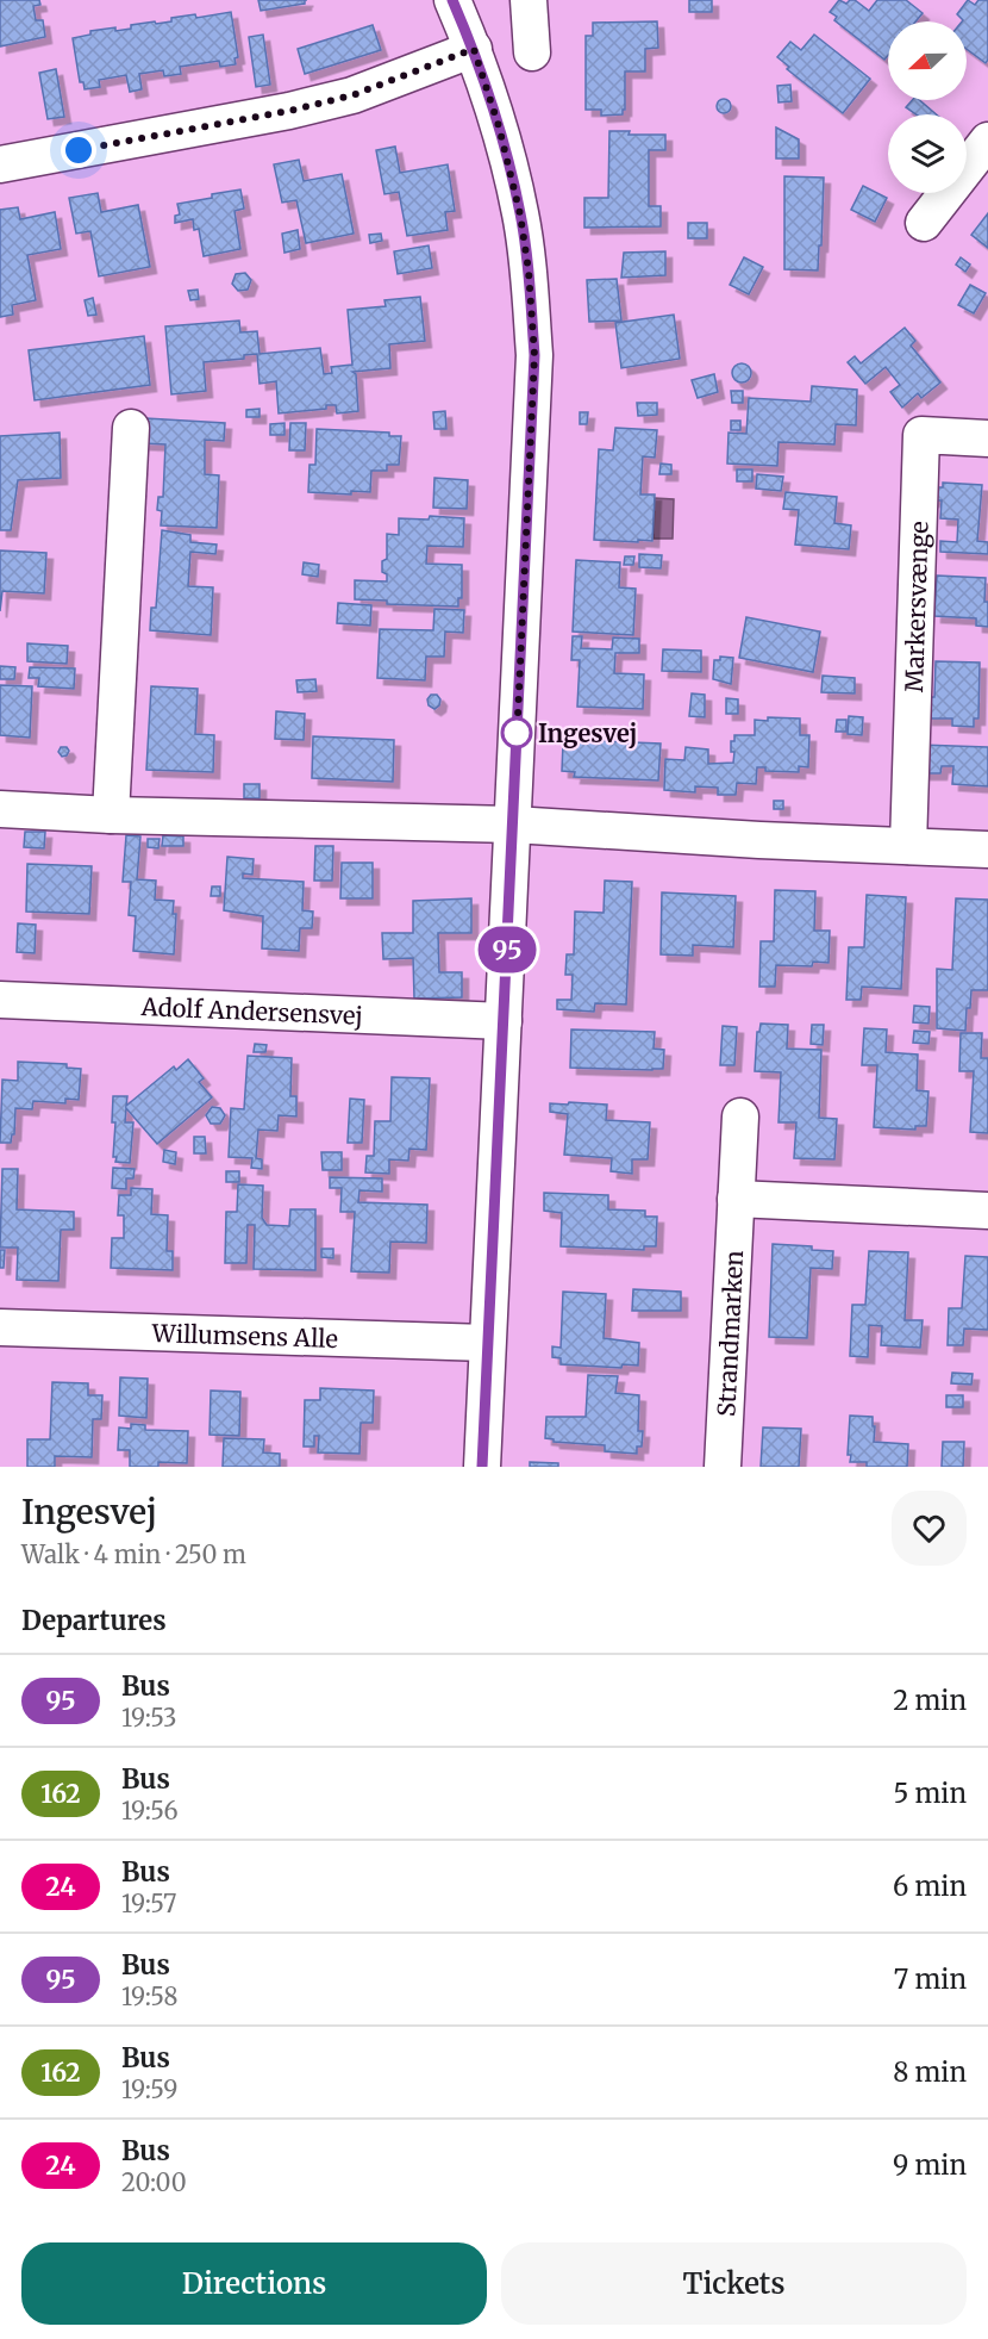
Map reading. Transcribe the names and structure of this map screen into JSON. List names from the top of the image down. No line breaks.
{"streets":{"street":["Markersvænge","Adolf Andersensvej","Strandmarken","Willumsens Alle"]},"places":["Ingesvej"],"lines":["bus line 95"],"north":"left","page":{"on_map":"95","heading":[["Ingesvej","Walk · 4 min · 250 m"],"Departures"],"list":[{"mark":"95","name":"Bus","note":"19:53","value":"2 min"},{"mark":"162","name":"Bus","note":"19:56","value":"5 min"},{"mark":"24","name":"Bus","note":"19:57","value":"6 min"},{"mark":"95","name":"Bus","note":"19:58","value":"7 min"},{"mark":"162","name":"Bus","note":"19:59","value":"8 min"},{"mark":"24","name":"Bus","note":"20:00","value":"9 min"}],"buttons":["Directions","Tickets"]}}
